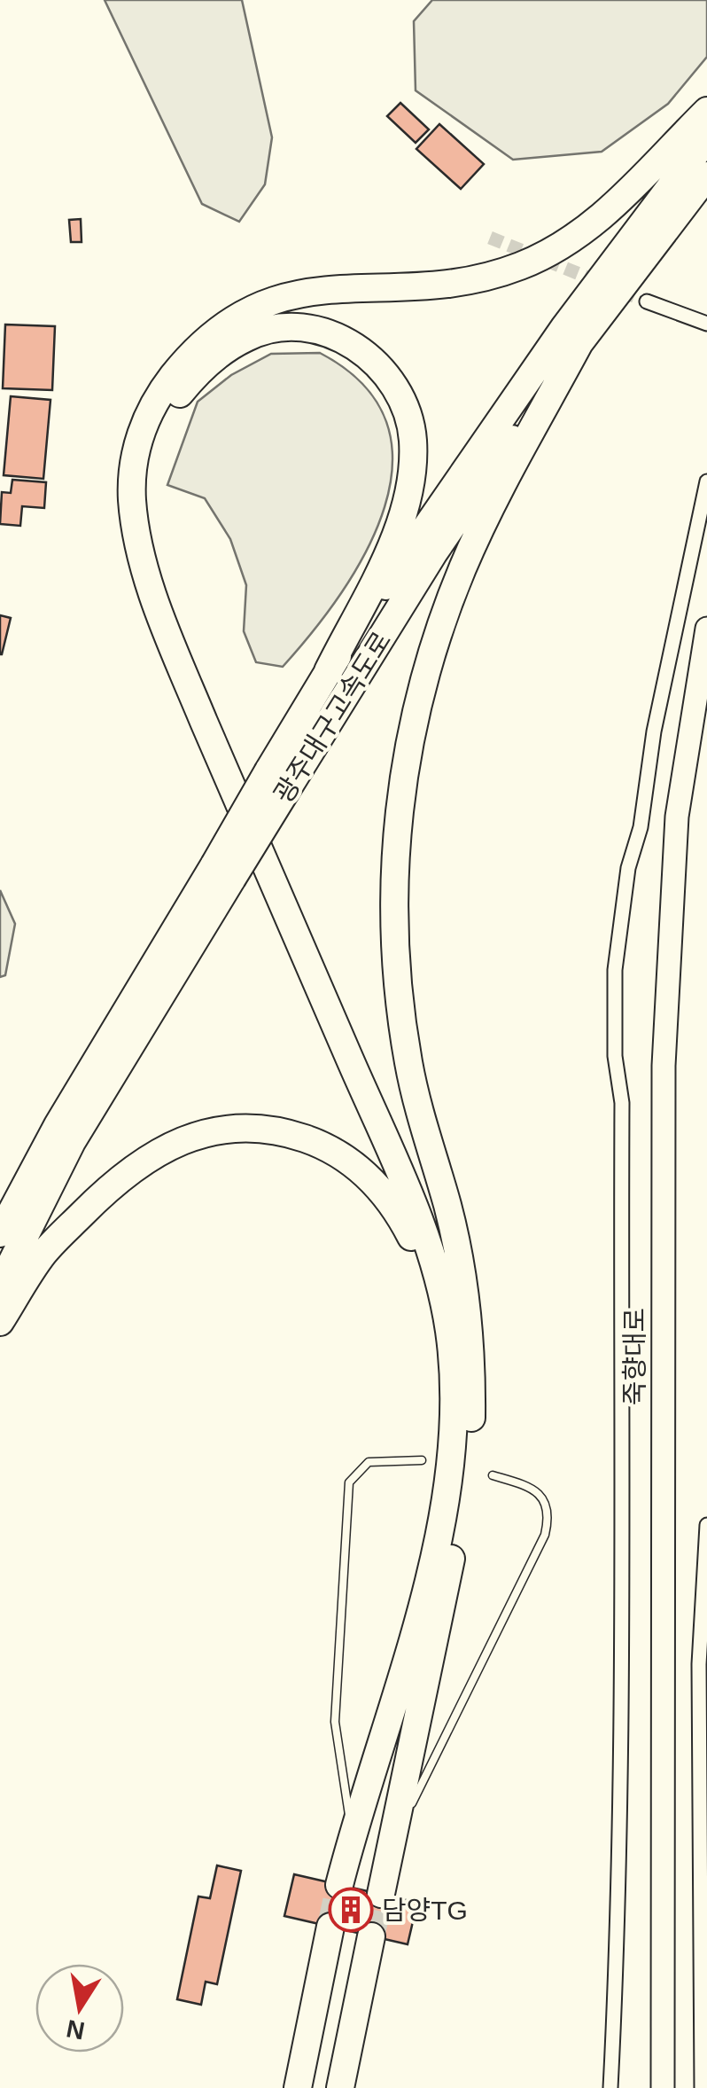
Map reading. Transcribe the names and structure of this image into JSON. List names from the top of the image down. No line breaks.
{"streets":{"highway":["광주대구고속도로"],"main road":["죽향대로"]},"places":{"building":["담양TG"]},"north":"bottom"}
